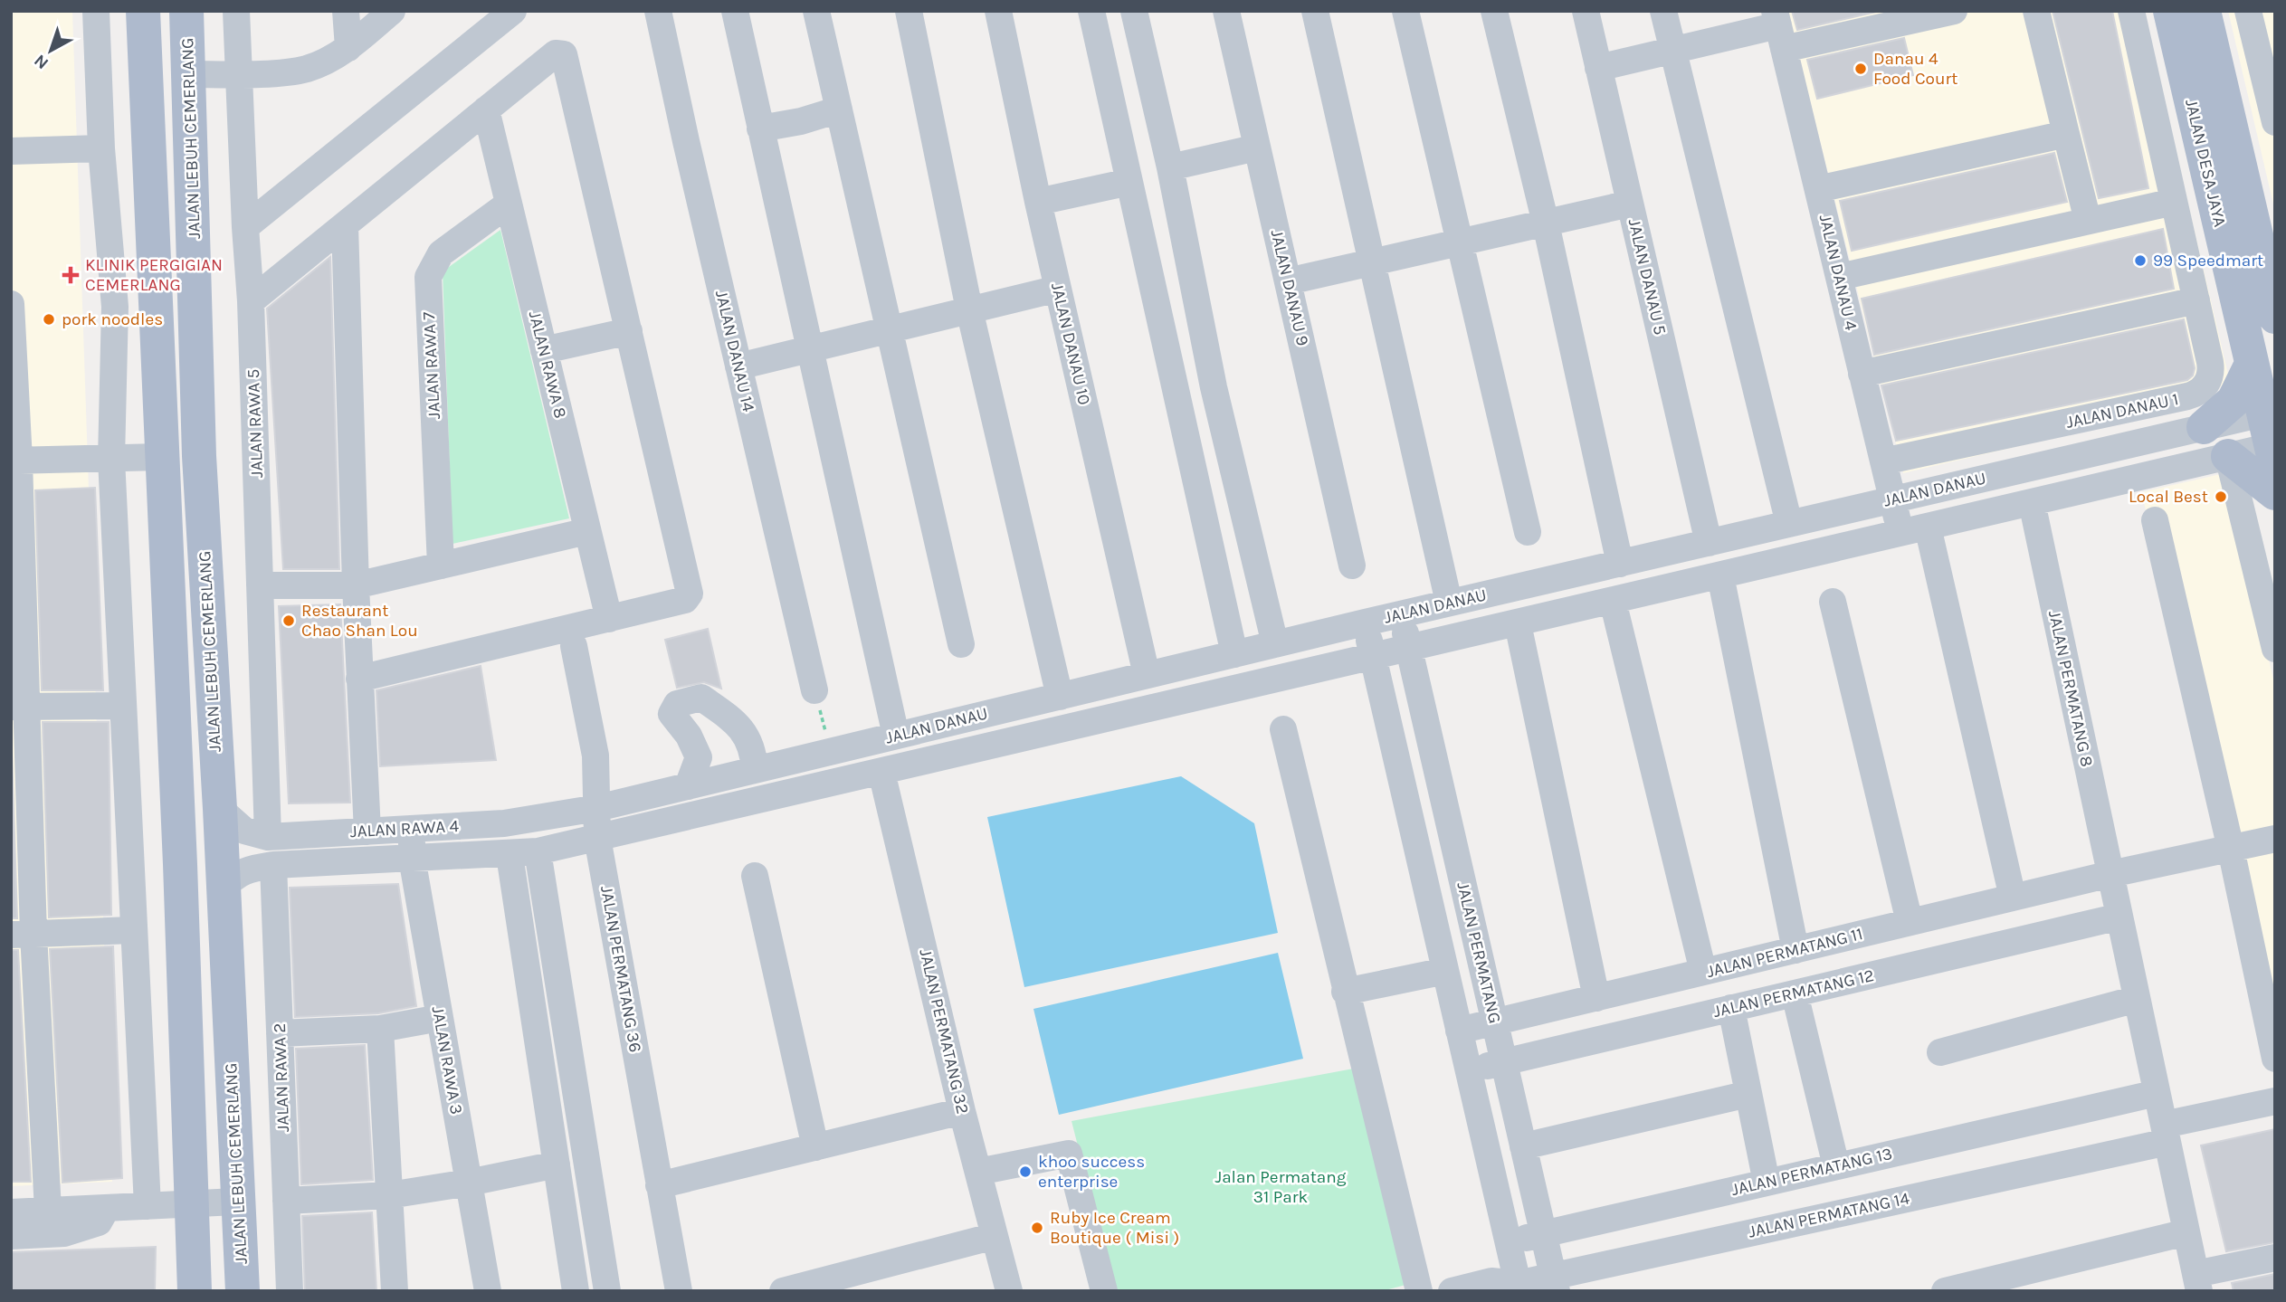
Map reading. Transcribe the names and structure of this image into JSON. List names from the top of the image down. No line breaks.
{"streets":{"main road":["JALAN LEBUH CEMERLANG","JALAN DESA JAYA"],"street":["JALAN DANAU 4","JALAN DANAU 5","JALAN DANAU 9","JALAN DANAU 10","JALAN DANAU 14","JALAN RAWA 8","JALAN RAWA 7","JALAN DANAU 1","JALAN RAWA 5","JALAN DANAU","JALAN PERMATANG 8","JALAN RAWA 4","JALAN PERMATANG","JALAN PERMATANG 11","JALAN PERMATANG 36","JALAN PERMATANG 12","JALAN PERMATANG 32","JALAN RAWA 3","JALAN RAWA 2","JALAN PERMATANG 13","JALAN PERMATANG 14"]},"crossings":[["JALAN LEBUH CEMERLANG","JALAN RAWA 4"],["JALAN DESA JAYA","JALAN DANAU"],["JALAN DANAU 4","JALAN DANAU 1"],["JALAN DANAU 4","JALAN DANAU"],["JALAN DANAU 5","JALAN DANAU"],["JALAN DANAU 10","JALAN DANAU"],["JALAN RAWA 8","JALAN RAWA 7"],["JALAN RAWA 5","JALAN RAWA 4"],["JALAN DANAU","JALAN PERMATANG 8"],["JALAN DANAU","JALAN RAWA 4"],["JALAN DANAU","JALAN PERMATANG"],["JALAN DANAU","JALAN PERMATANG 36"],["JALAN DANAU","JALAN PERMATANG 32"],["JALAN PERMATANG 8","JALAN PERMATANG 11"],["JALAN PERMATANG 8","JALAN PERMATANG 12"],["JALAN PERMATANG 8","JALAN PERMATANG 13"],["JALAN PERMATANG 8","JALAN PERMATANG 14"],["JALAN RAWA 4","JALAN PERMATANG 36"],["JALAN RAWA 4","JALAN RAWA 3"],["JALAN RAWA 4","JALAN RAWA 2"],["JALAN PERMATANG","JALAN PERMATANG 11"],["JALAN PERMATANG","JALAN PERMATANG 12"],["JALAN PERMATANG","JALAN PERMATANG 13"],["JALAN PERMATANG","JALAN PERMATANG 14"]],"parks":["Jalan Permatang 31 Park"],"places":{"other":["Danau 4 Food Court","99 Speedmart","pork noodles","Local Best","Restaurant Chao Shan Lou","khoo success enterprise","Ruby Ice Cream Boutique ( Misi )"],"health":["KLINIK PERGIGIAN CEMERLANG"]},"north":"bottom left"}
